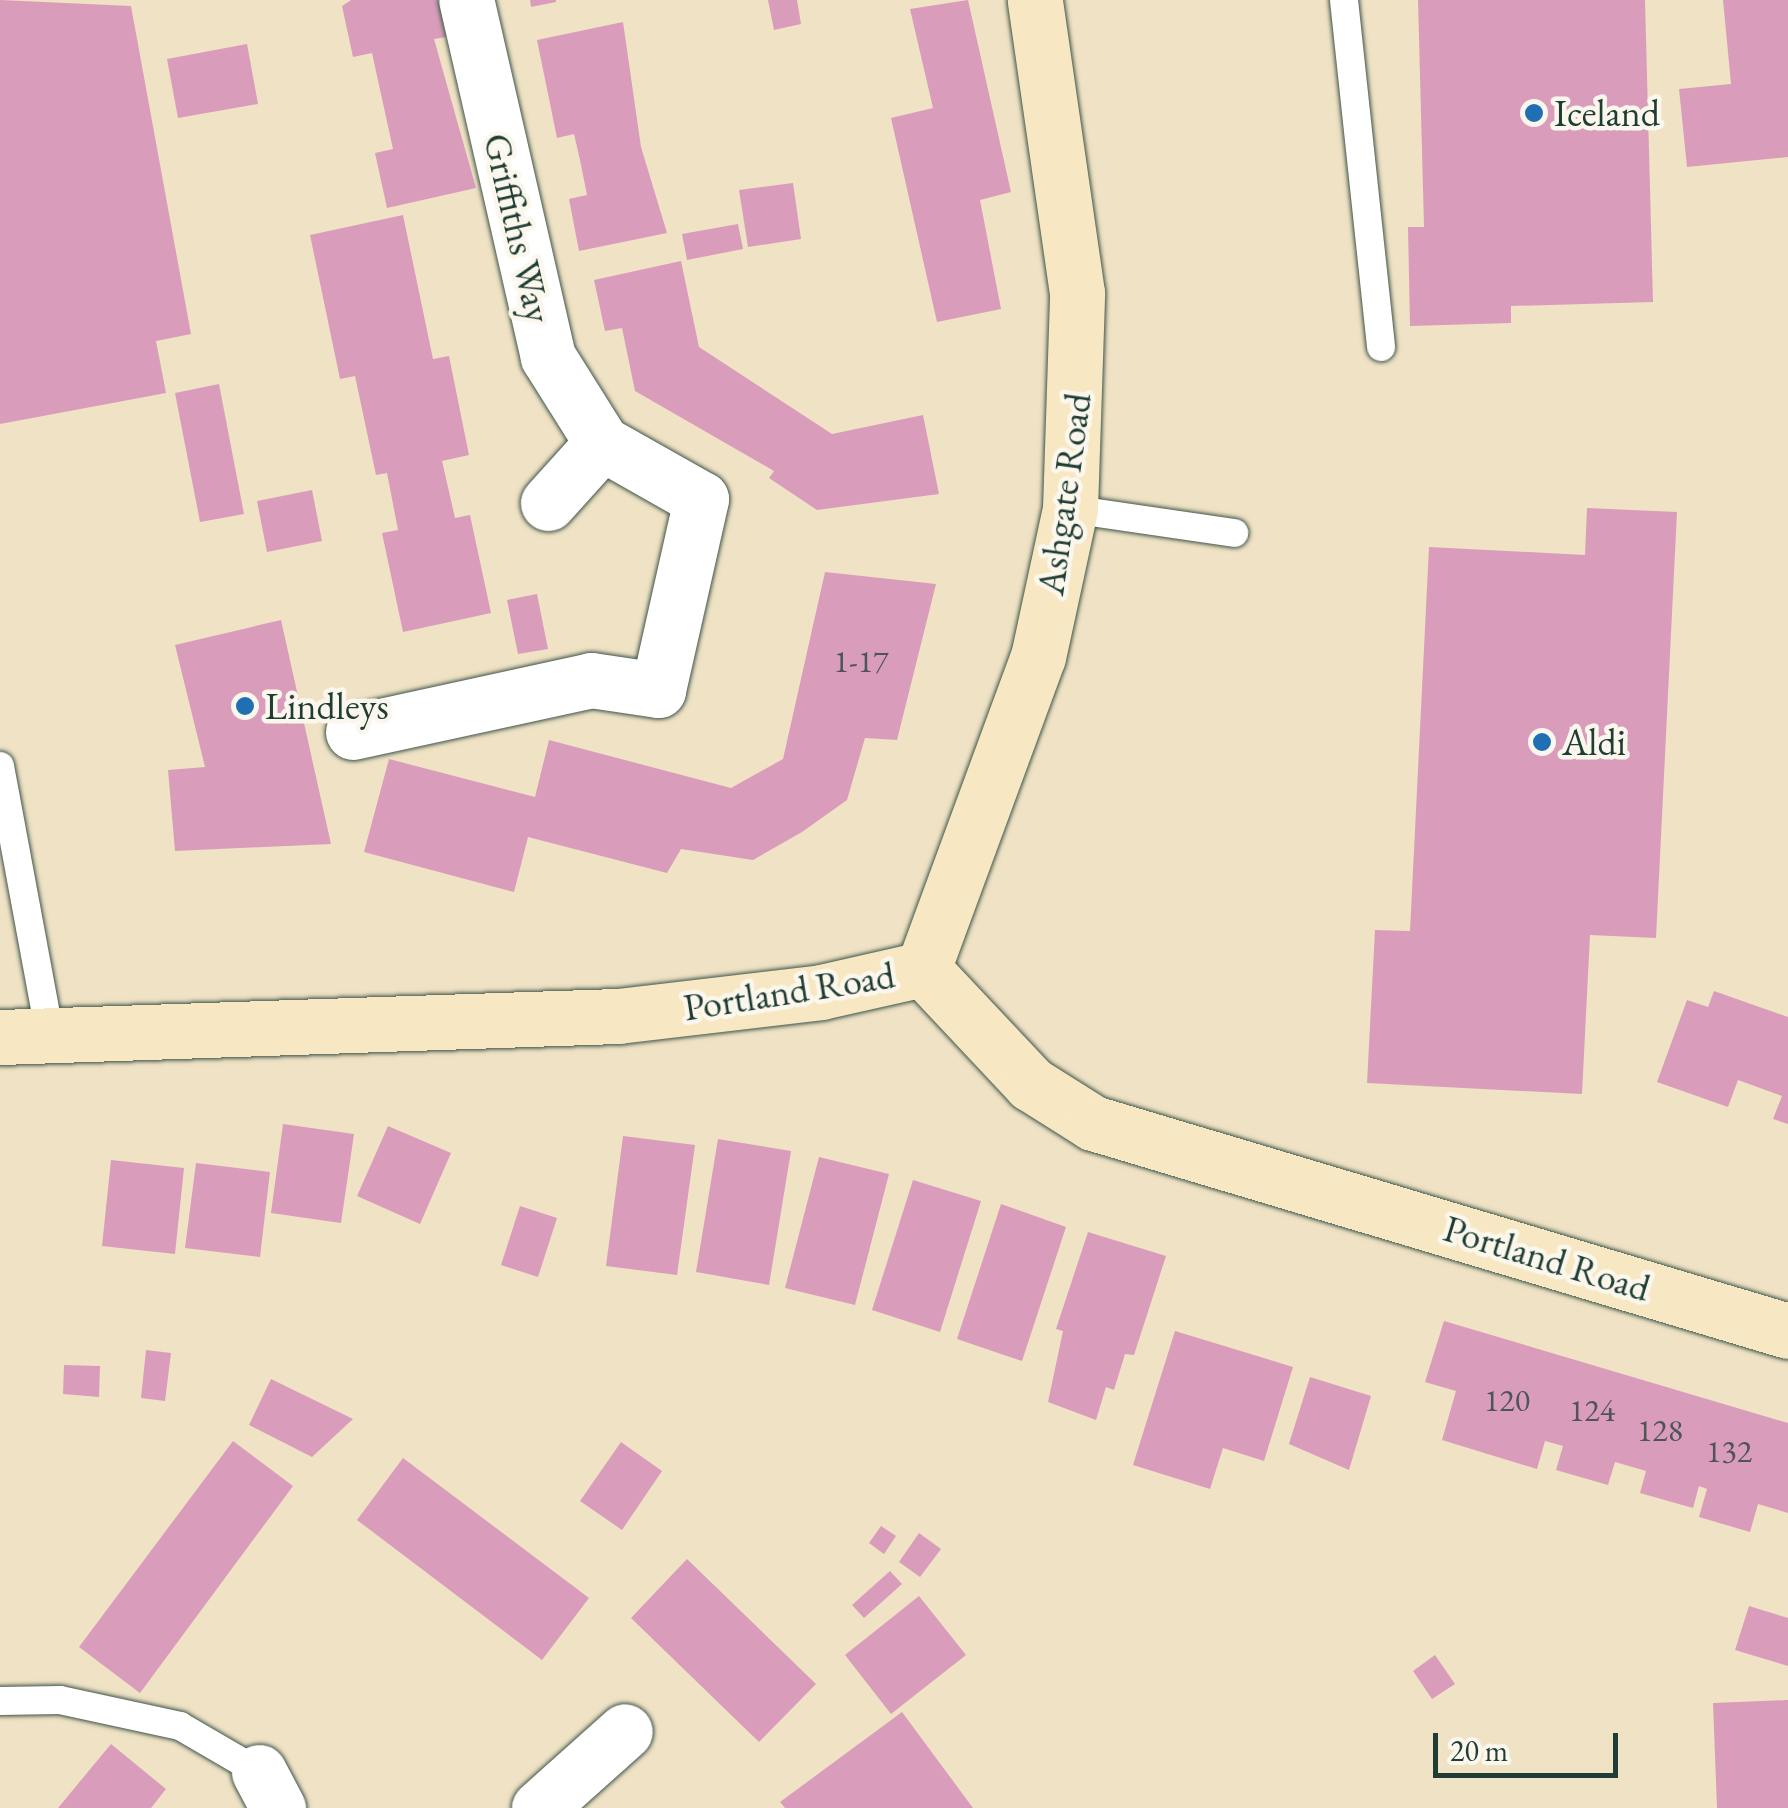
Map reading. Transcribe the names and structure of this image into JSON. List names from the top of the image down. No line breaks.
{"streets":{"street":["Griffiths Way","Ashgate Road","Portland Road"]},"crossings":[["Ashgate Road","Portland Road"]],"places":["Iceland","Lindleys","Aldi"],"house_numbers":["1-17","120","124","128","132"],"scale_bar":"20 m"}
